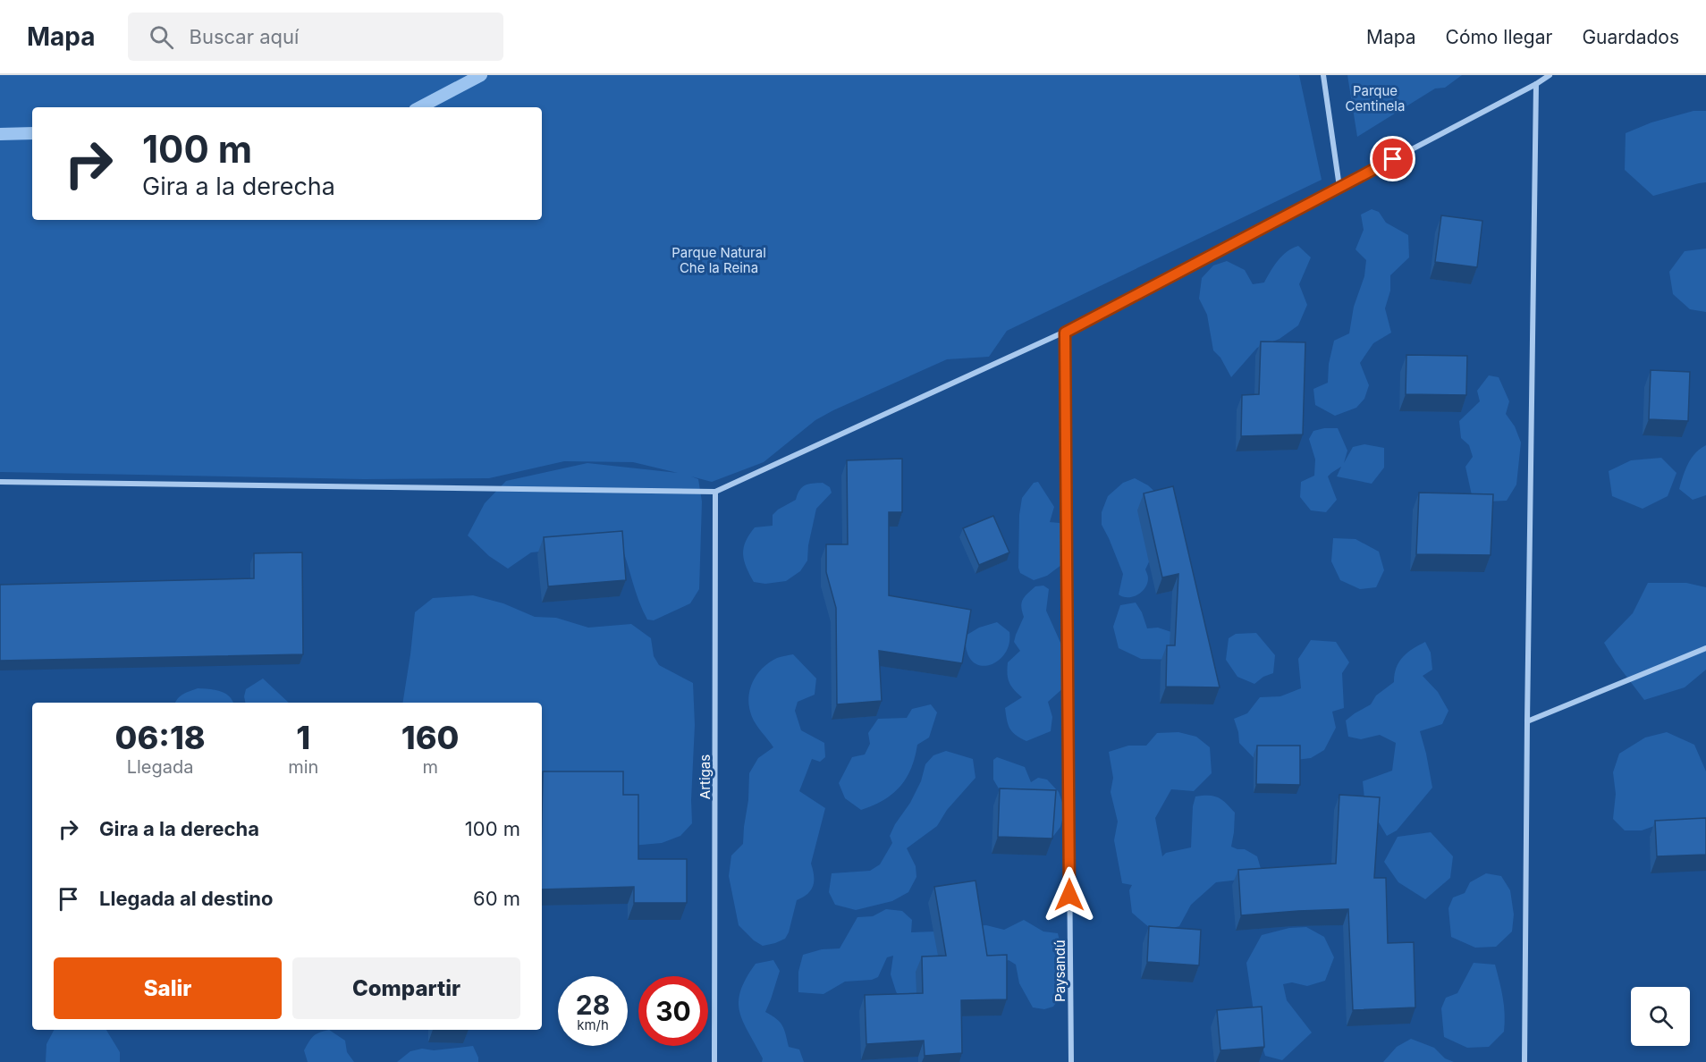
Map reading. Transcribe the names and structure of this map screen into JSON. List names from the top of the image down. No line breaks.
{"streets":{"street":["Artigas","Paysandú"]},"parks":["Parque Centinela","Parque Natural Che la Reina"],"page":{"header":"Mapa","search":"Buscar aquí","nav":["Mapa","Cómo llegar","Guardados"],"turn":["100 m","Gira a la derecha"],"eta":["06:18","Llegada","1","min","160","m"],"list":[{"name":"Gira a la derecha","value":"100 m"},{"name":"Llegada al destino","value":"60 m"}],"buttons":["Salir","Compartir"],"speed":"28 km/h","limit":"30"}}
